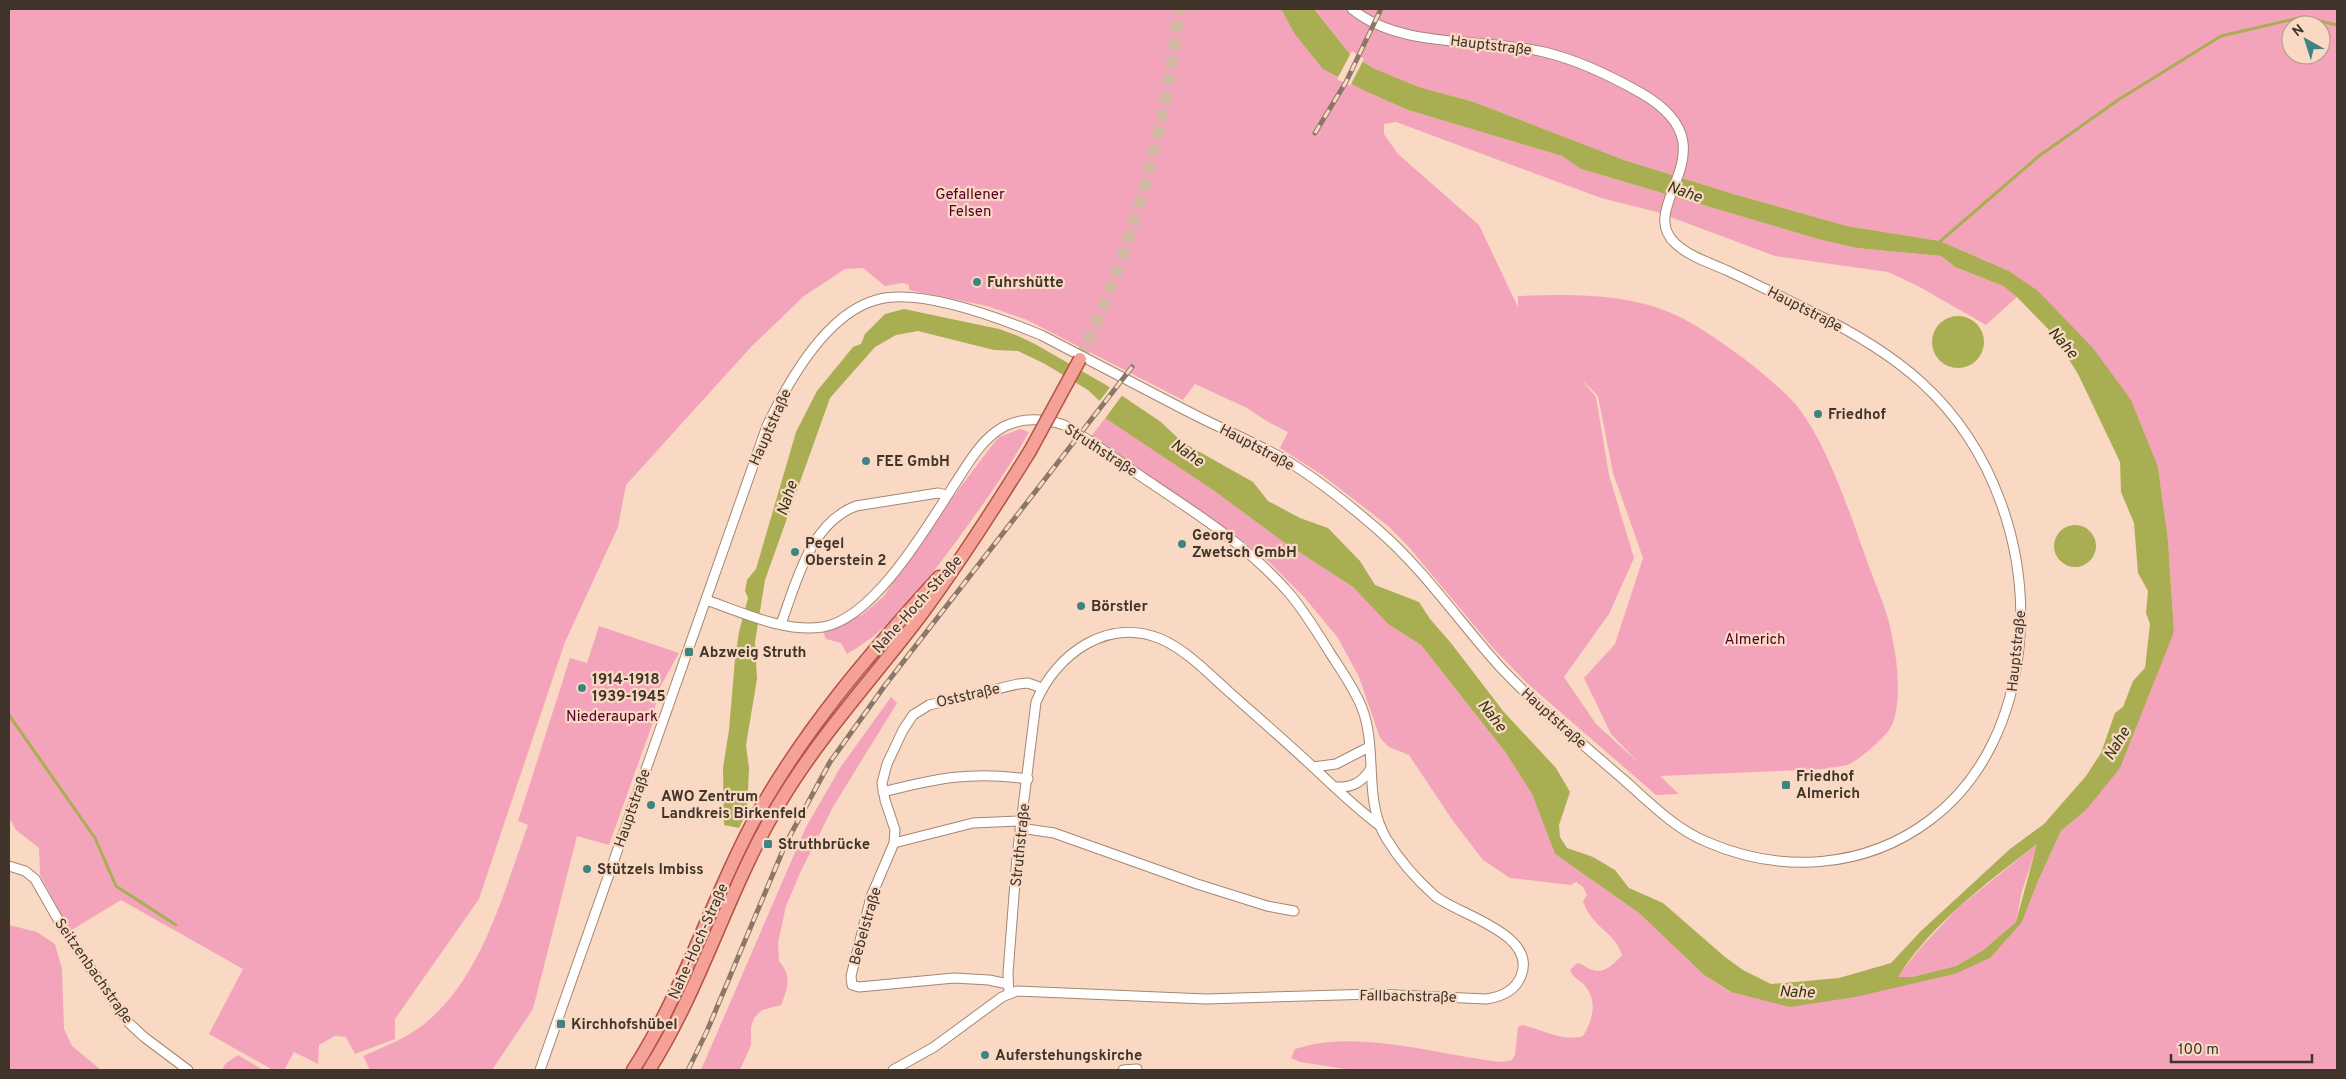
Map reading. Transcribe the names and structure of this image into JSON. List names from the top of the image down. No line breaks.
{"streets":{"main road":["Nahe-Hoch-Straße"],"street":["Hauptstraße","Struthstraße","Oststraße","Bebelstraße","Seitzenbachstraße","Fallbachstraße"]},"crossings":[["Hauptstraße","Struthstraße"],["Struthstraße","Oststraße"],["Struthstraße","Bebelstraße"],["Struthstraße","Fallbachstraße"],["Oststraße","Bebelstraße"],["Bebelstraße","Fallbachstraße"]],"water":["Nahe"],"parks":["Gefallener Felsen","Almerich","Niederaupark"],"places":{"other":["Fuhrshütte","Friedhof","FEE GmbH","Georg Zwetsch GmbH","Pegel Oberstein 2","Börstler","1914-1918 1939-1945","AWO Zentrum Landkreis Birkenfeld","Stützels Imbiss","Auferstehungskirche"],"transit":["Abzweig Struth","Friedhof Almerich","Struthbrücke","Kirchhofshübel"]},"scale_bar":"100 m","north":"top left"}
